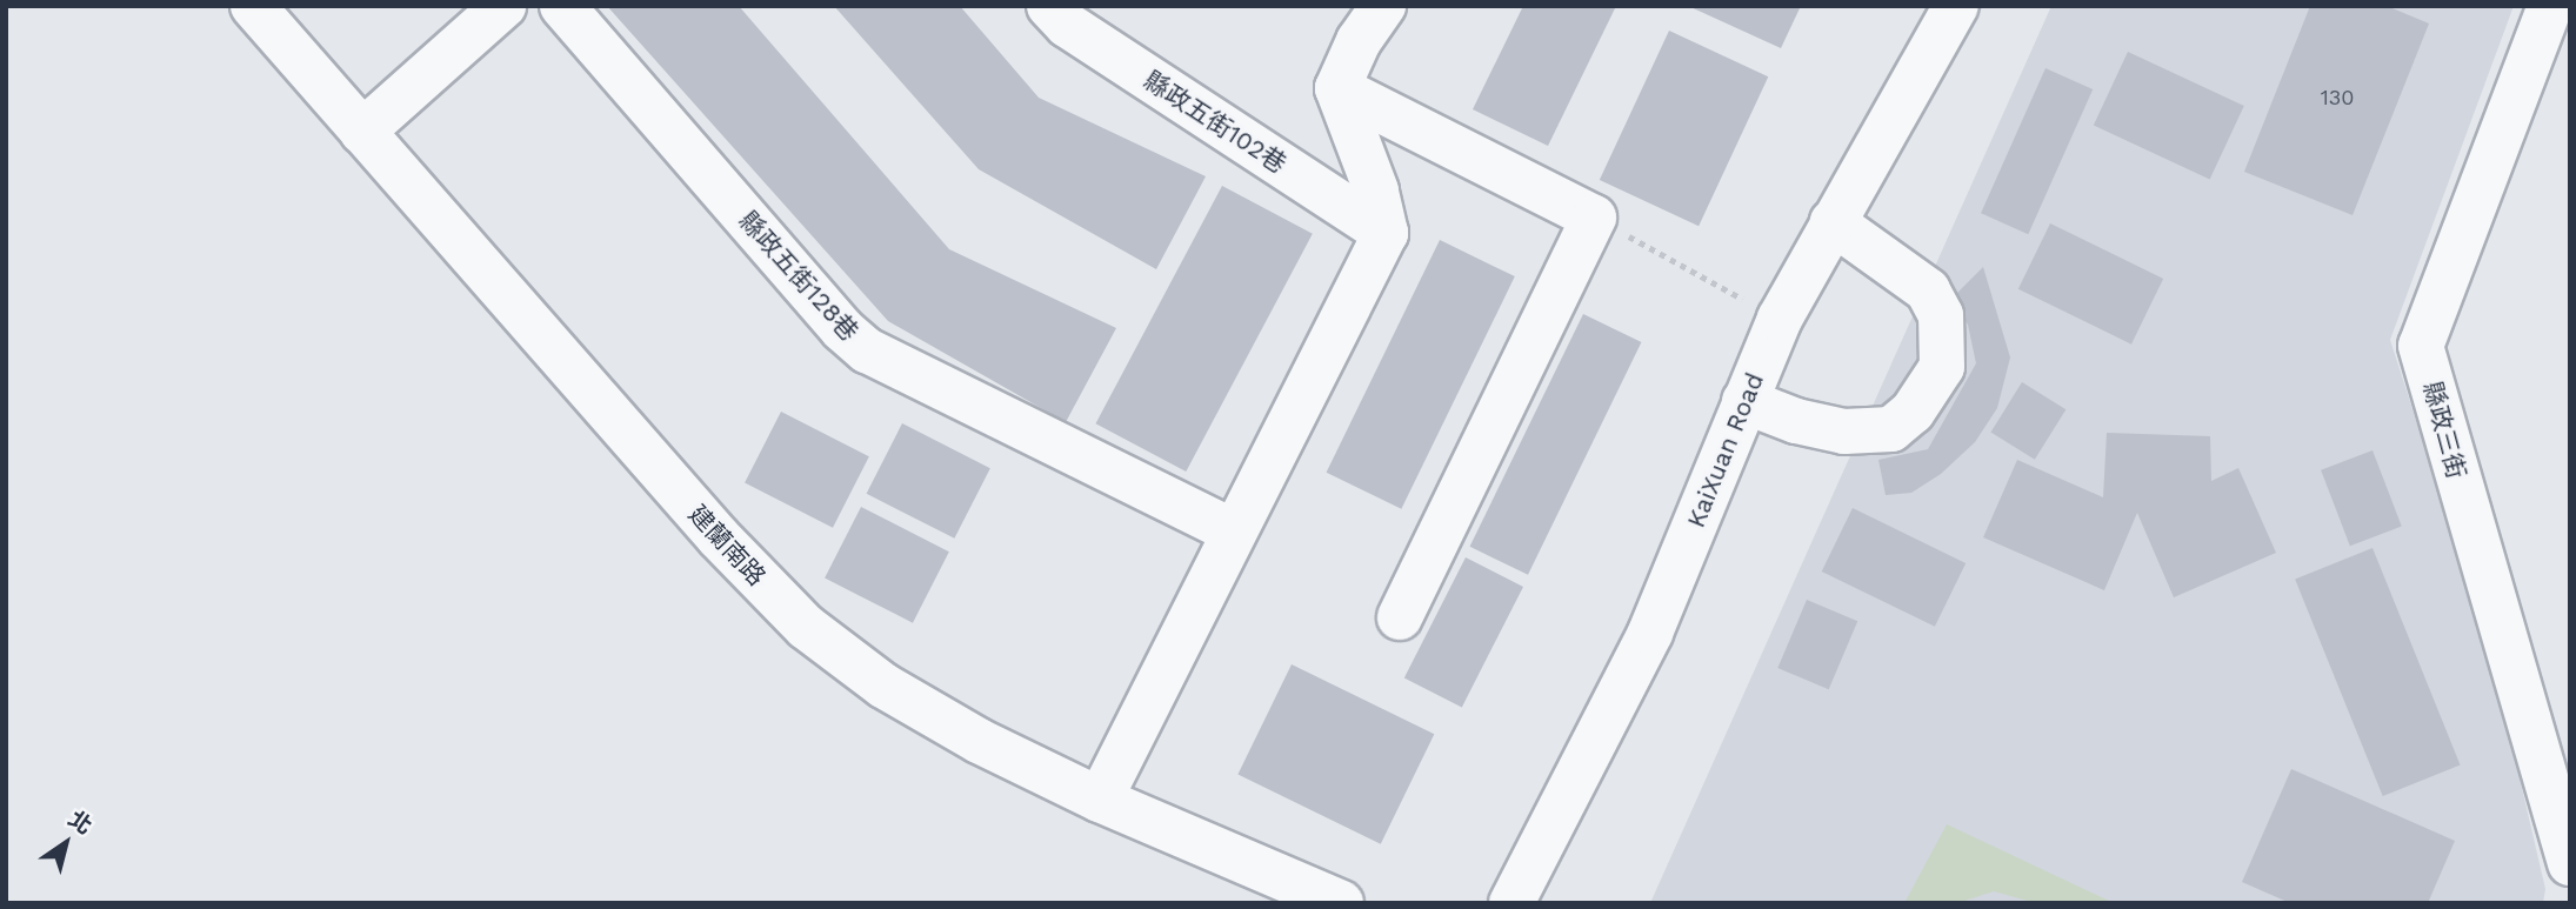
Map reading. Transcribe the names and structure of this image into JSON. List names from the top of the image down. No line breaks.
{"streets":{"street":["縣政五街102巷","縣政五街128巷","縣政三街","KaiXuan Road","建蘭南路"]},"house_numbers":["130"],"north":"top right"}
